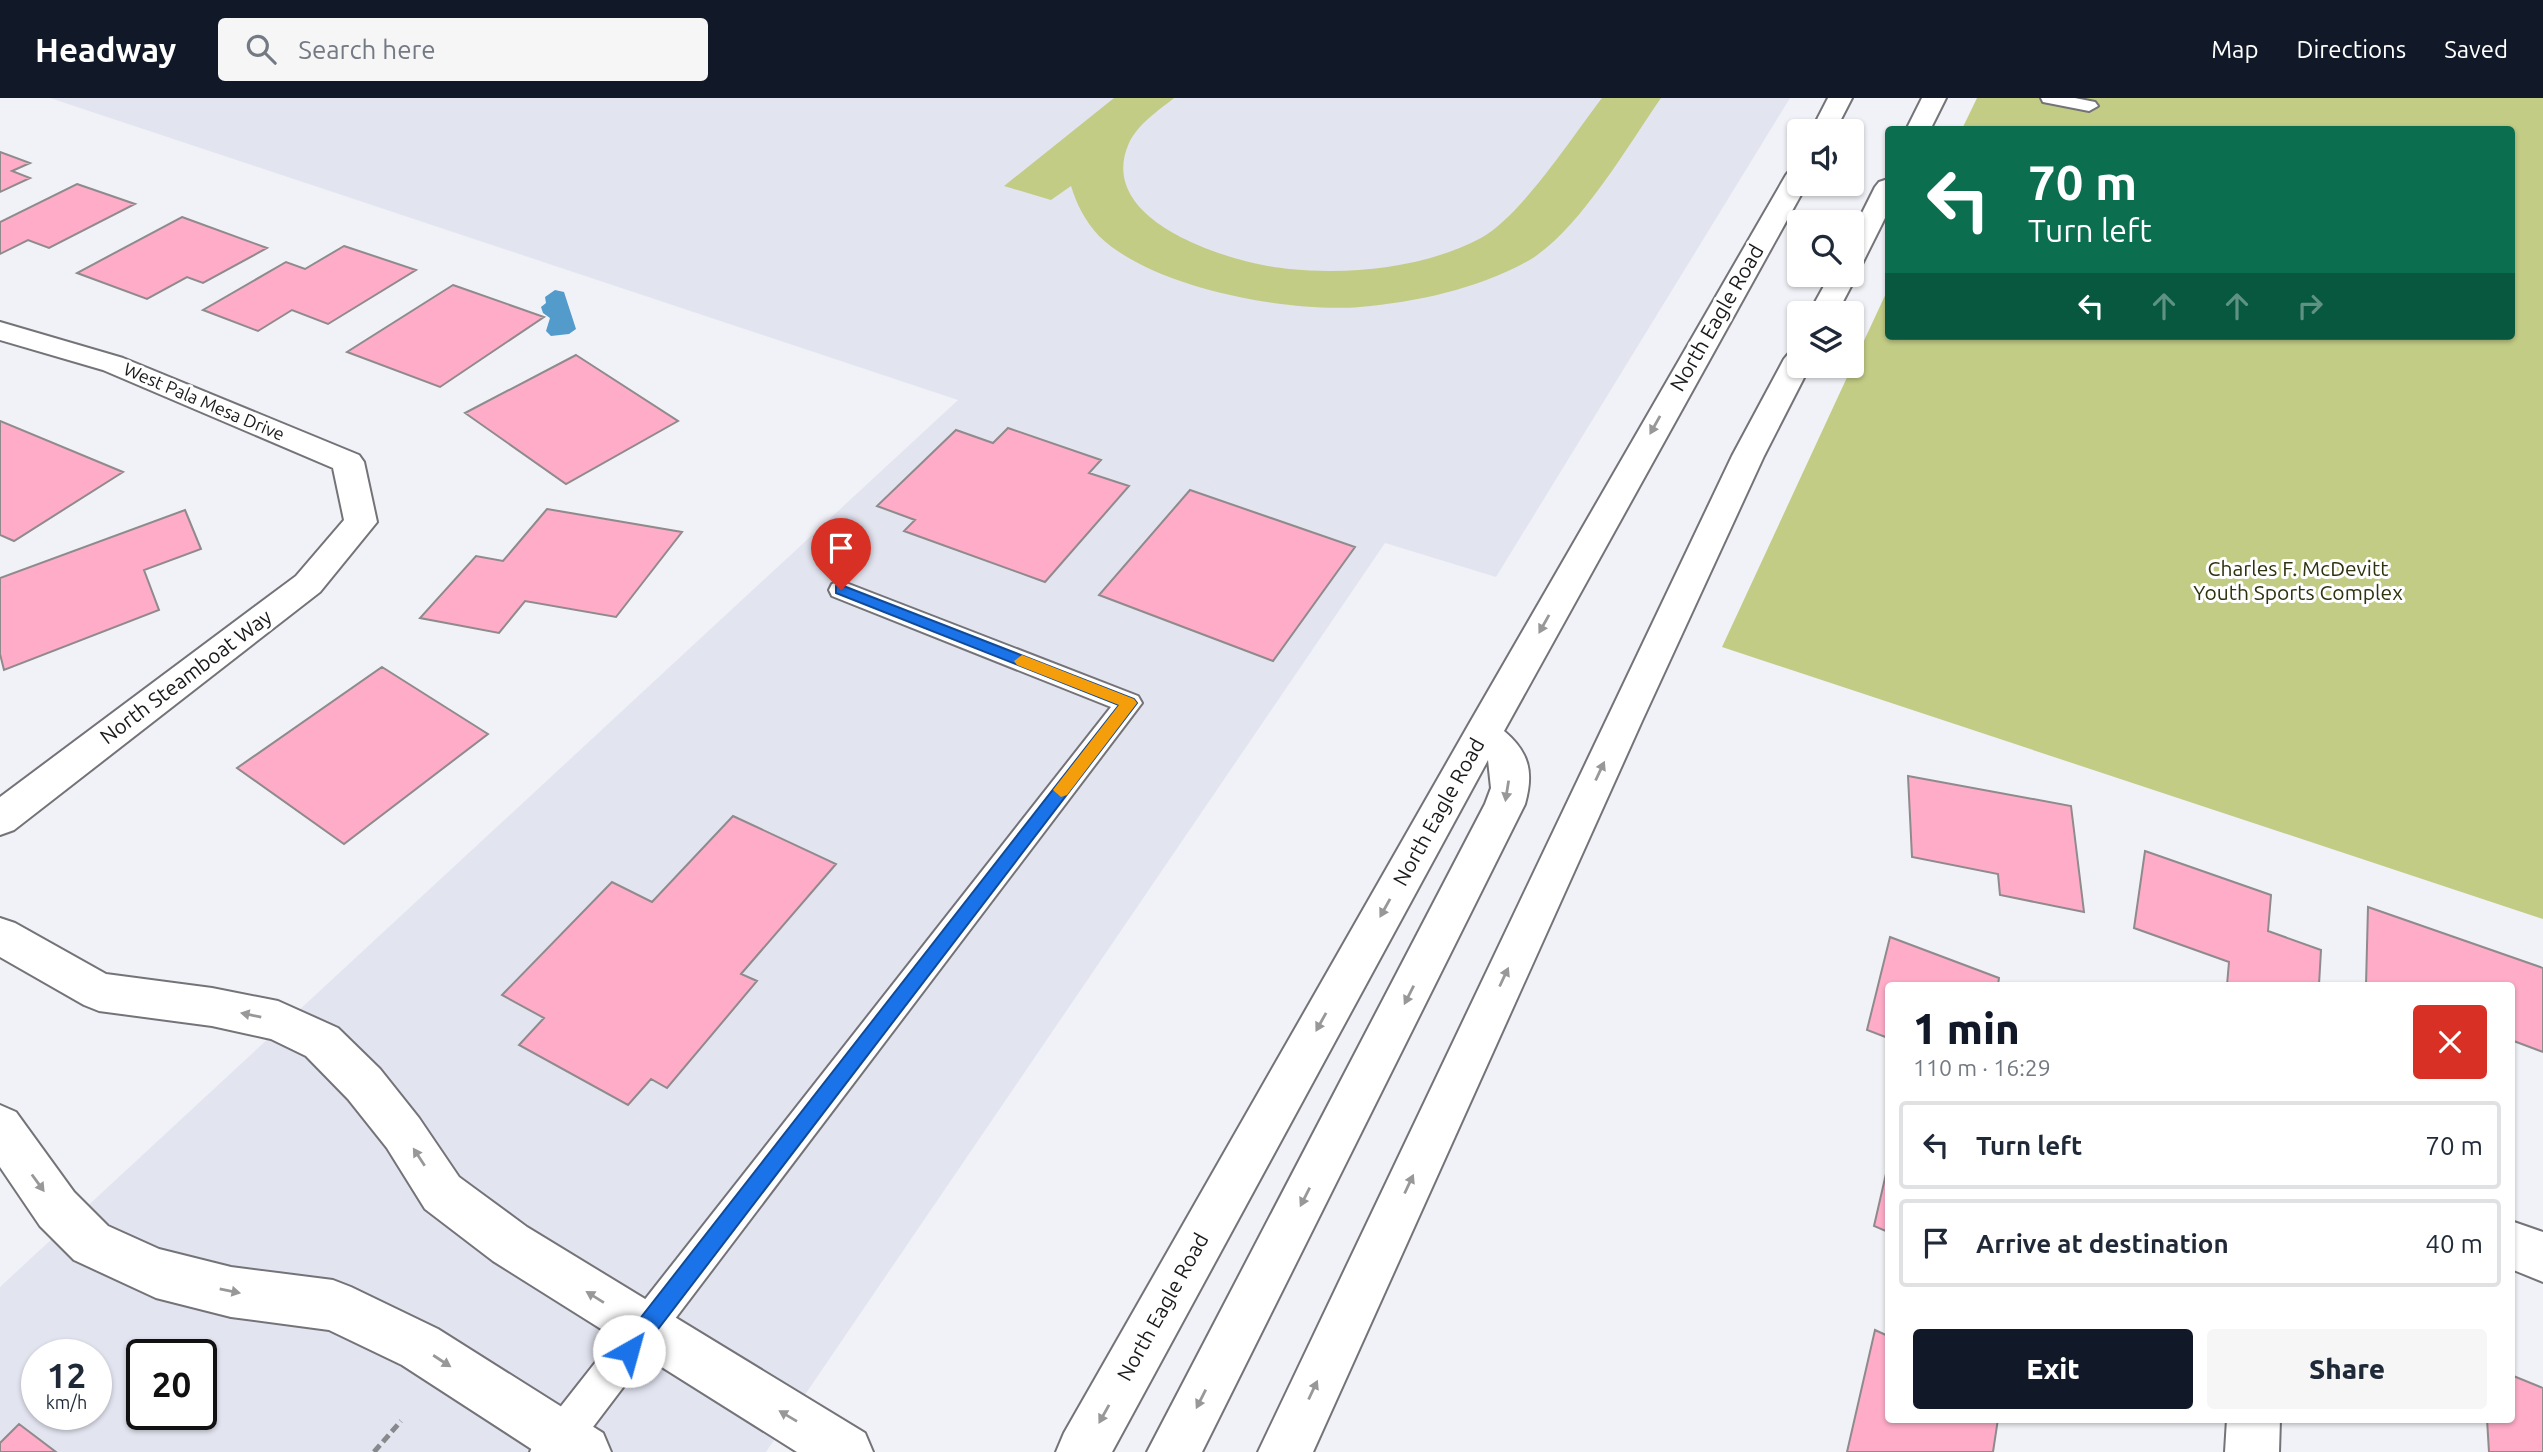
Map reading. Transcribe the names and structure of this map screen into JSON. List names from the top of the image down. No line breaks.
{"streets":{"main road":["North Eagle Road","West Pala Mesa Drive","North Steamboat Way"]},"crossings":[["West Pala Mesa Drive","North Steamboat Way"]],"parks":["Charles F. McDevitt Youth Sports Complex"],"page":{"header":"Headway","search":"Search here","nav":["Map","Directions","Saved"],"turn":["70 m","Turn left"],"heading":["1 min","110 m · 16:29"],"list":[{"name":"Turn left","value":"70 m"},{"name":"Arrive at destination","value":"40 m"}],"buttons":["Exit","Share"],"speed":"12 km/h","limit":"20"}}
